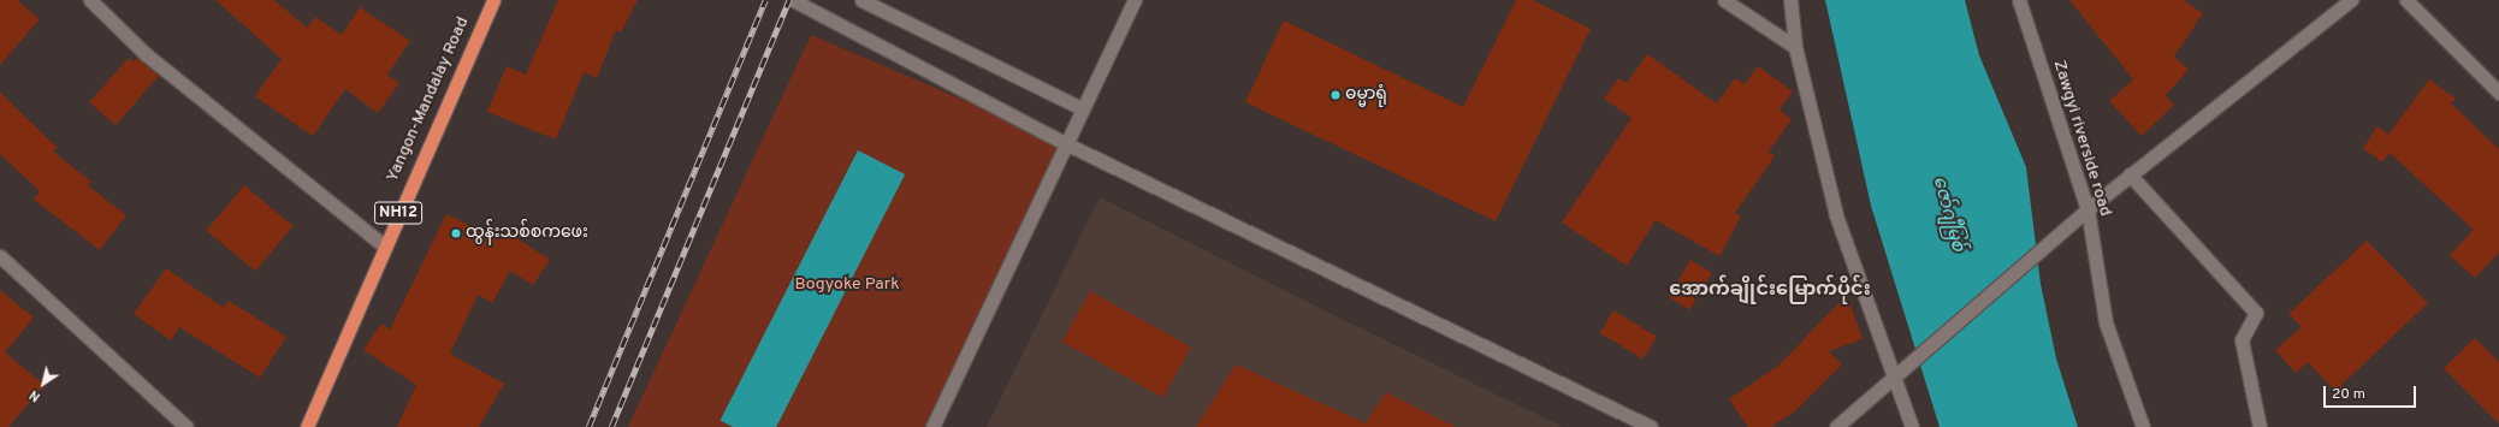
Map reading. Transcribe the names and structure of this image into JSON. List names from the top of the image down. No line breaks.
{"streets":{"highway":["Yangon-Mandalay Road","NH12"],"street":["Zawgyi riverside road"]},"districts":["အောက်ချိုင်းမြောက်ပိုင်း"],"water":["ဇော်ဂျီမြစ်"],"parks":["Bogyoke Park"],"places":["ဓမ္မာရုံ","ထွန်းသစ်စကဖေး"],"scale_bar":"20 m","north":"bottom left"}
